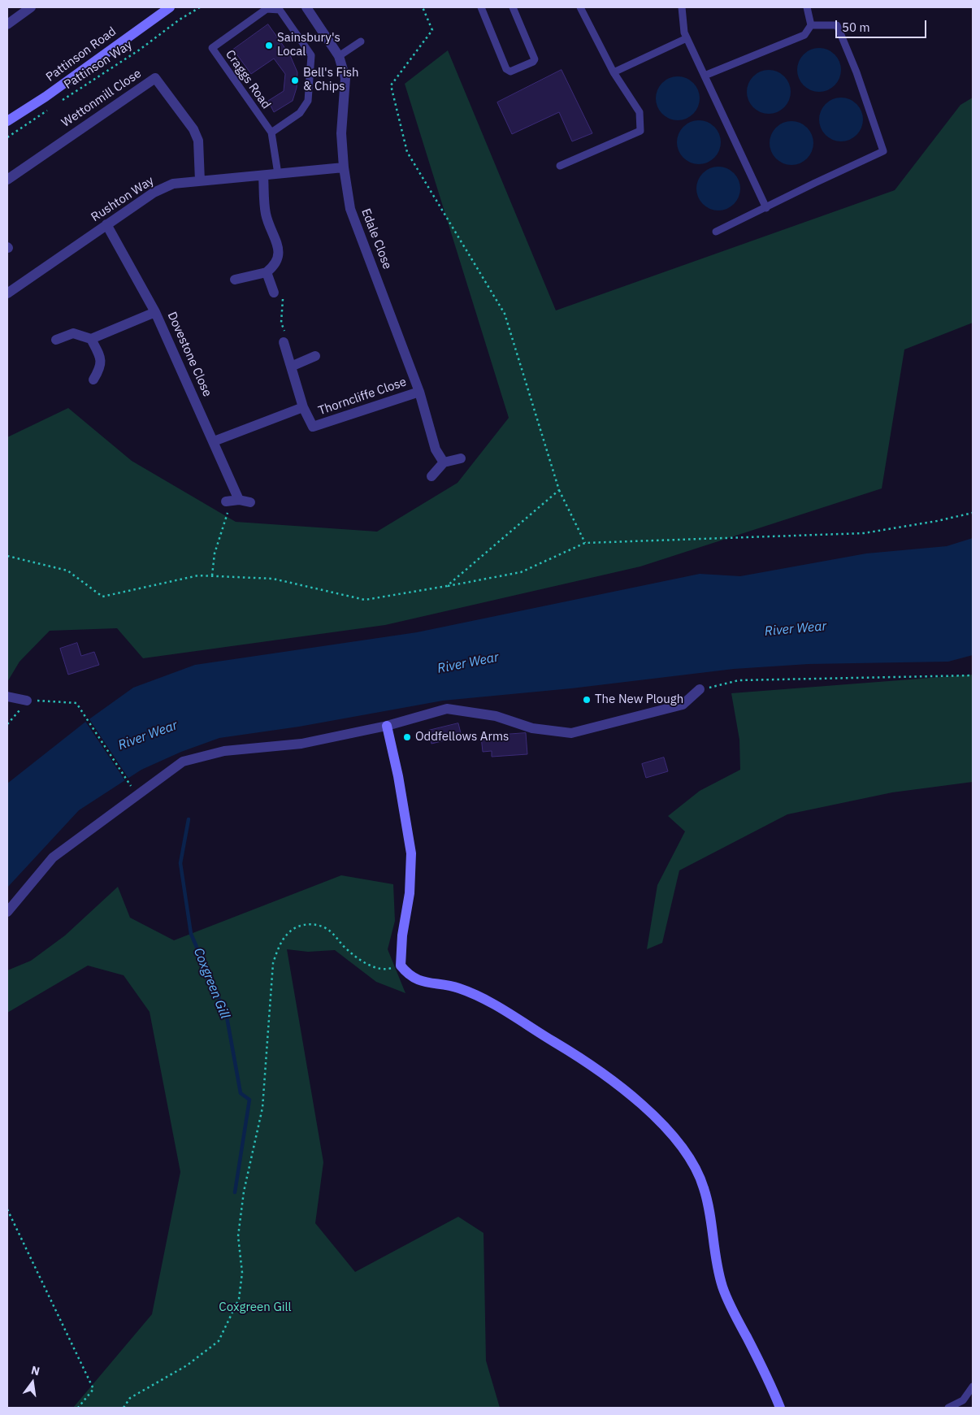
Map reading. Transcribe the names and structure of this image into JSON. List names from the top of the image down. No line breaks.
{"streets":{"street":["Pattinson Road","Wettonmill Close","Rushton Way","Edale Close","Dovestone Close","Thorncliffe Close"],"lane":["Craggs Road"],"path":["Pattinson Way"]},"crossings":[["Craggs Road","Rushton Way"],["Wettonmill Close","Rushton Way"],["Rushton Way","Edale Close"],["Rushton Way","Dovestone Close"],["Edale Close","Thorncliffe Close"],["Dovestone Close","Thorncliffe Close"]],"water":["River Wear","Coxgreen Gill"],"parks":["Coxgreen Gill"],"places":["Sainsbury's Local","Bell's Fish & Chips","The New Plough","Oddfellows Arms"],"scale_bar":"50 m","north":"top"}
